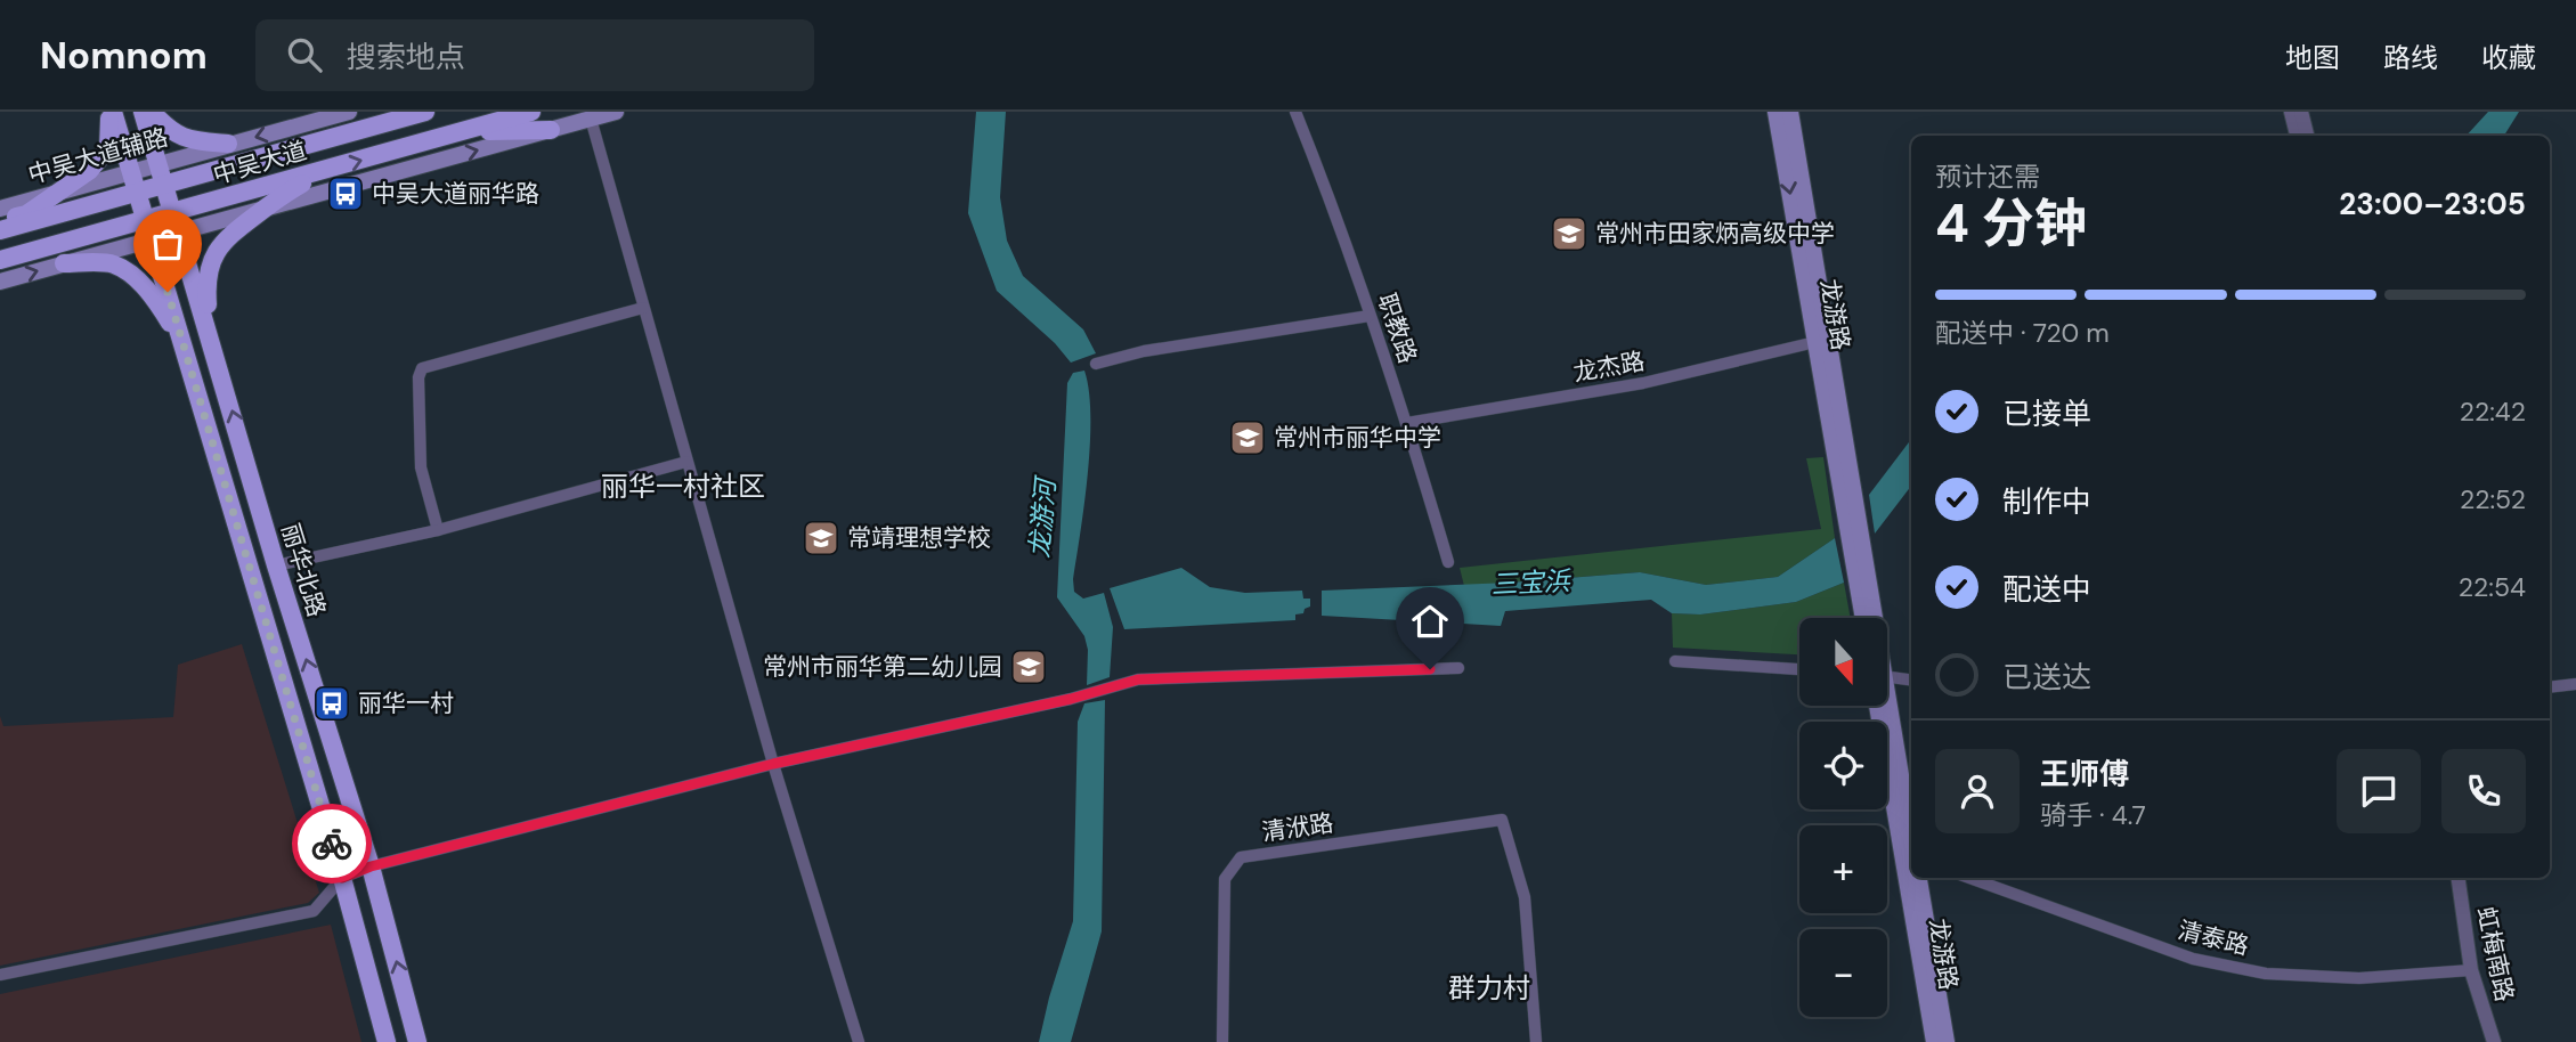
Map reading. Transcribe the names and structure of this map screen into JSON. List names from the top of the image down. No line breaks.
{"streets":{"main road":["中吴大道辅路","中吴大道","龙游路","丽华北路"],"street":["职教路","龙杰路","清洑路","清泰路","虹梅南路"]},"crossings":[["中吴大道辅路","丽华北路"],["中吴大道","丽华北路"],["龙游路","龙杰路"],["职教路","龙杰路"],["清泰路","虹梅南路"]],"districts":["丽华一村社区","群力村"],"water":["龙游河","三宝浜"],"places":{"bus stop":["中吴大道丽华路","丽华一村"],"school or university":["常州市田家炳高级中学","常州市丽华中学","常靖理想学校","常州市丽华第二幼儿园"]},"north":"bottom","page":{"header":"Nomnom","search":"搜索地点","nav":["地图","路线","收藏"],"heading":["4 分钟","预计还需","23:00–23:05"],"panel":["王师傅","骑手 · 4.7"],"bar":"配送中 · 720 m","list":[["已接单","22:42"],["制作中","22:52"],["配送中","22:54"],"已送达"],"map_buttons":["+","−"]}}
